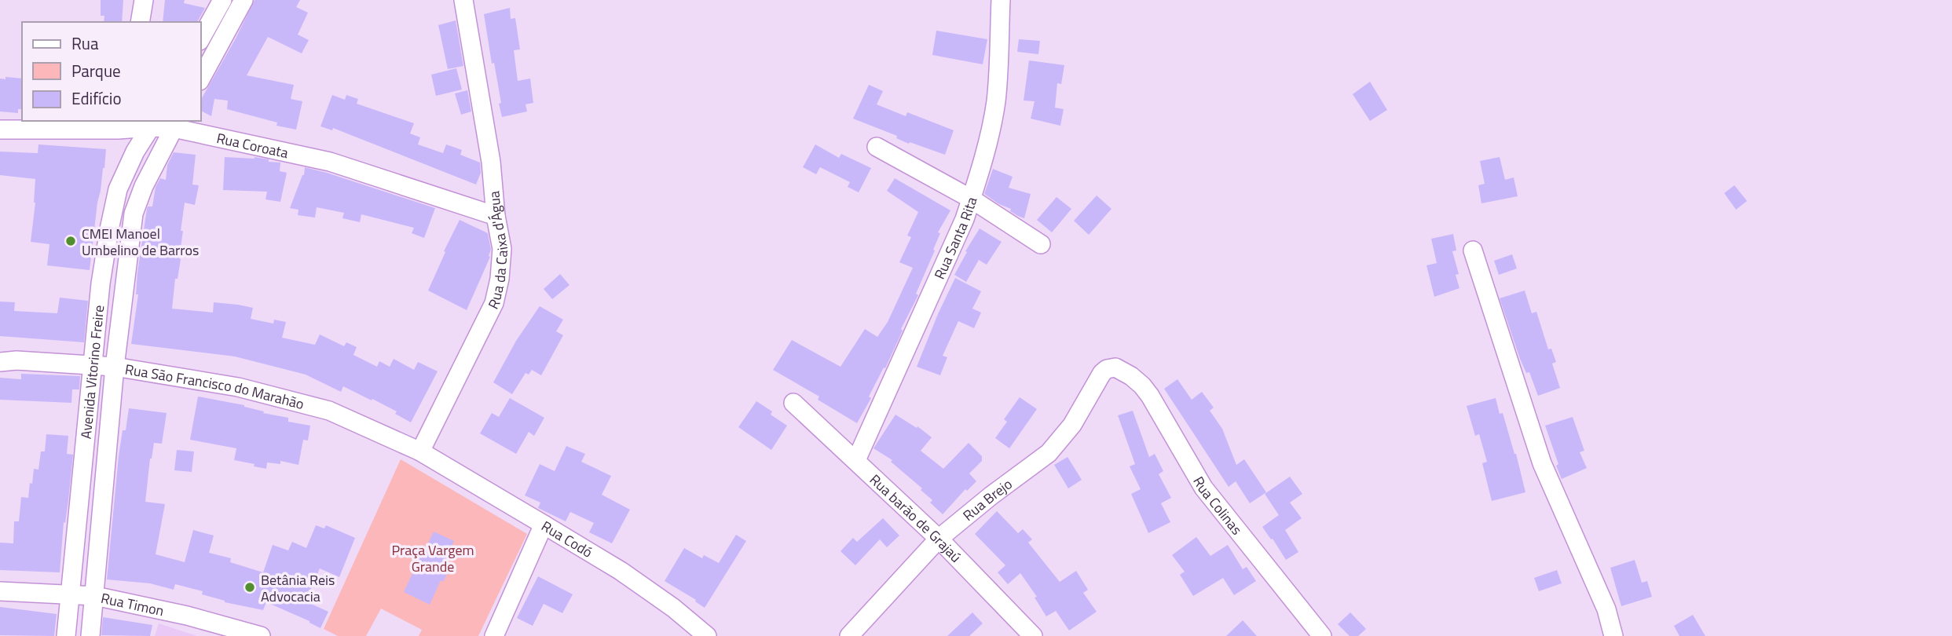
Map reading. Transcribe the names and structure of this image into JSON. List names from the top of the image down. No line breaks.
{"streets":{"street":["Rua Coroata","Rua Santa Rita","Rua da Caixa d'Água","Avenida Vitorino Freire","Rua São Francisco do Marahão","Rua Brejo","Rua Colinas","Rua barão de Grajaú","Rua Codó","Rua Timon"]},"crossings":[["Rua Coroata","Rua da Caixa d'Água"],["Rua Coroata","Avenida Vitorino Freire"],["Rua Santa Rita","Rua barão de Grajaú"],["Rua da Caixa d'Água","Rua São Francisco do Marahão"],["Rua da Caixa d'Água","Rua Codó"],["Avenida Vitorino Freire","Rua São Francisco do Marahão"],["Avenida Vitorino Freire","Rua Timon"],["Rua São Francisco do Marahão","Rua Codó"],["Rua Brejo","Rua Colinas"],["Rua Brejo","Rua barão de Grajaú"]],"parks":["Praça Vargem Grande"],"places":["CMEI Manoel Umbelino de Barros","Betânia Reis Advocacia"],"legend":["Rua","Parque","Edifício"]}
